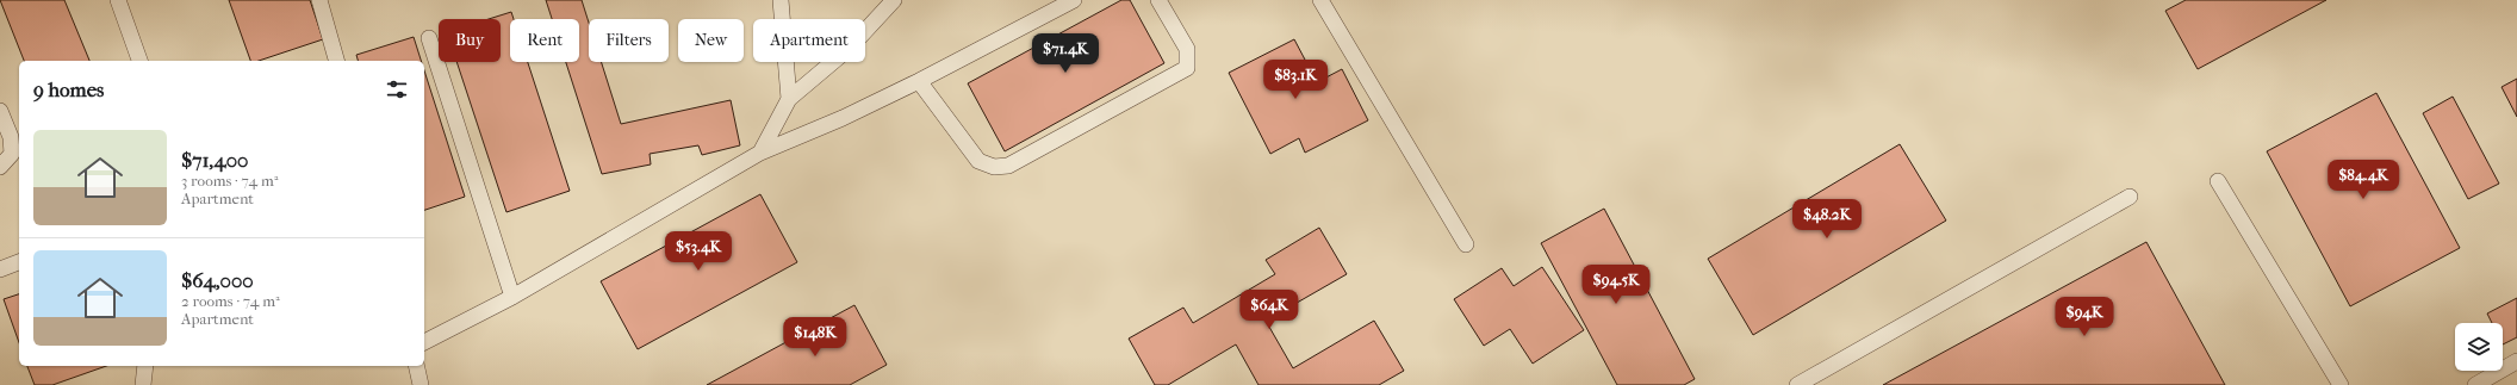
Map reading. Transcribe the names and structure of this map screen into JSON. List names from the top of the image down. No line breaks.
{"page":{"chip":["Buy","Rent","Filters","New","Apartment"],"price":["$71.4K","$83.1K","$84.4K","$48.2K","$53.4K","$94.5K","$64K","$94K","$148K"],"heading":"9 homes","list":[{"name":"$71,400","note":"3 rooms · 74 m² · Apartment"},{"name":"$64,000","note":"2 rooms · 74 m² · Apartment"}]}}
